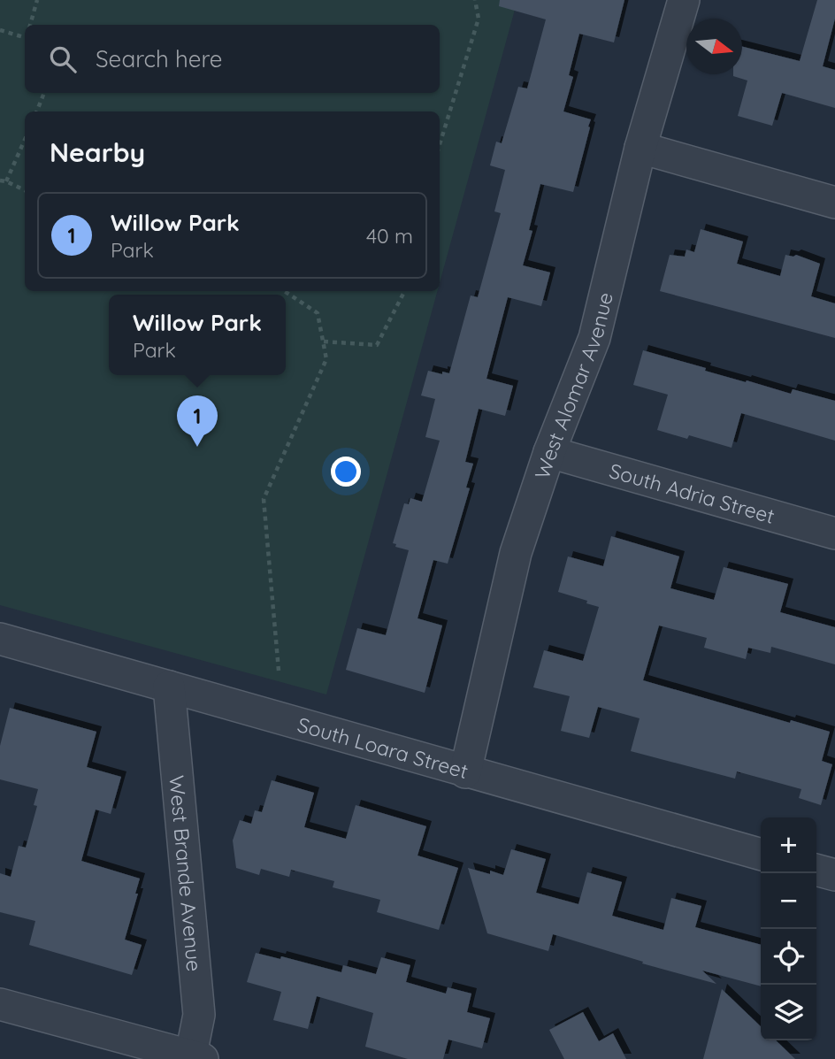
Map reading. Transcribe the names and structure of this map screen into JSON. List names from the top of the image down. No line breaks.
{"streets":{"street":["West Alomar Avenue","South Adria Street","South Loara Street","West Brande Avenue"]},"crossings":[["West Alomar Avenue","South Adria Street"],["West Alomar Avenue","South Loara Street"],["South Loara Street","West Brande Avenue"]],"north":"right","page":{"search":"Search here","heading":"Nearby","list":[{"mark":"1","name":"Willow Park","note":"Park","value":"40 m"}],"popup":["Willow Park","Park"],"pins":"1","map_buttons":["+","−"]}}
